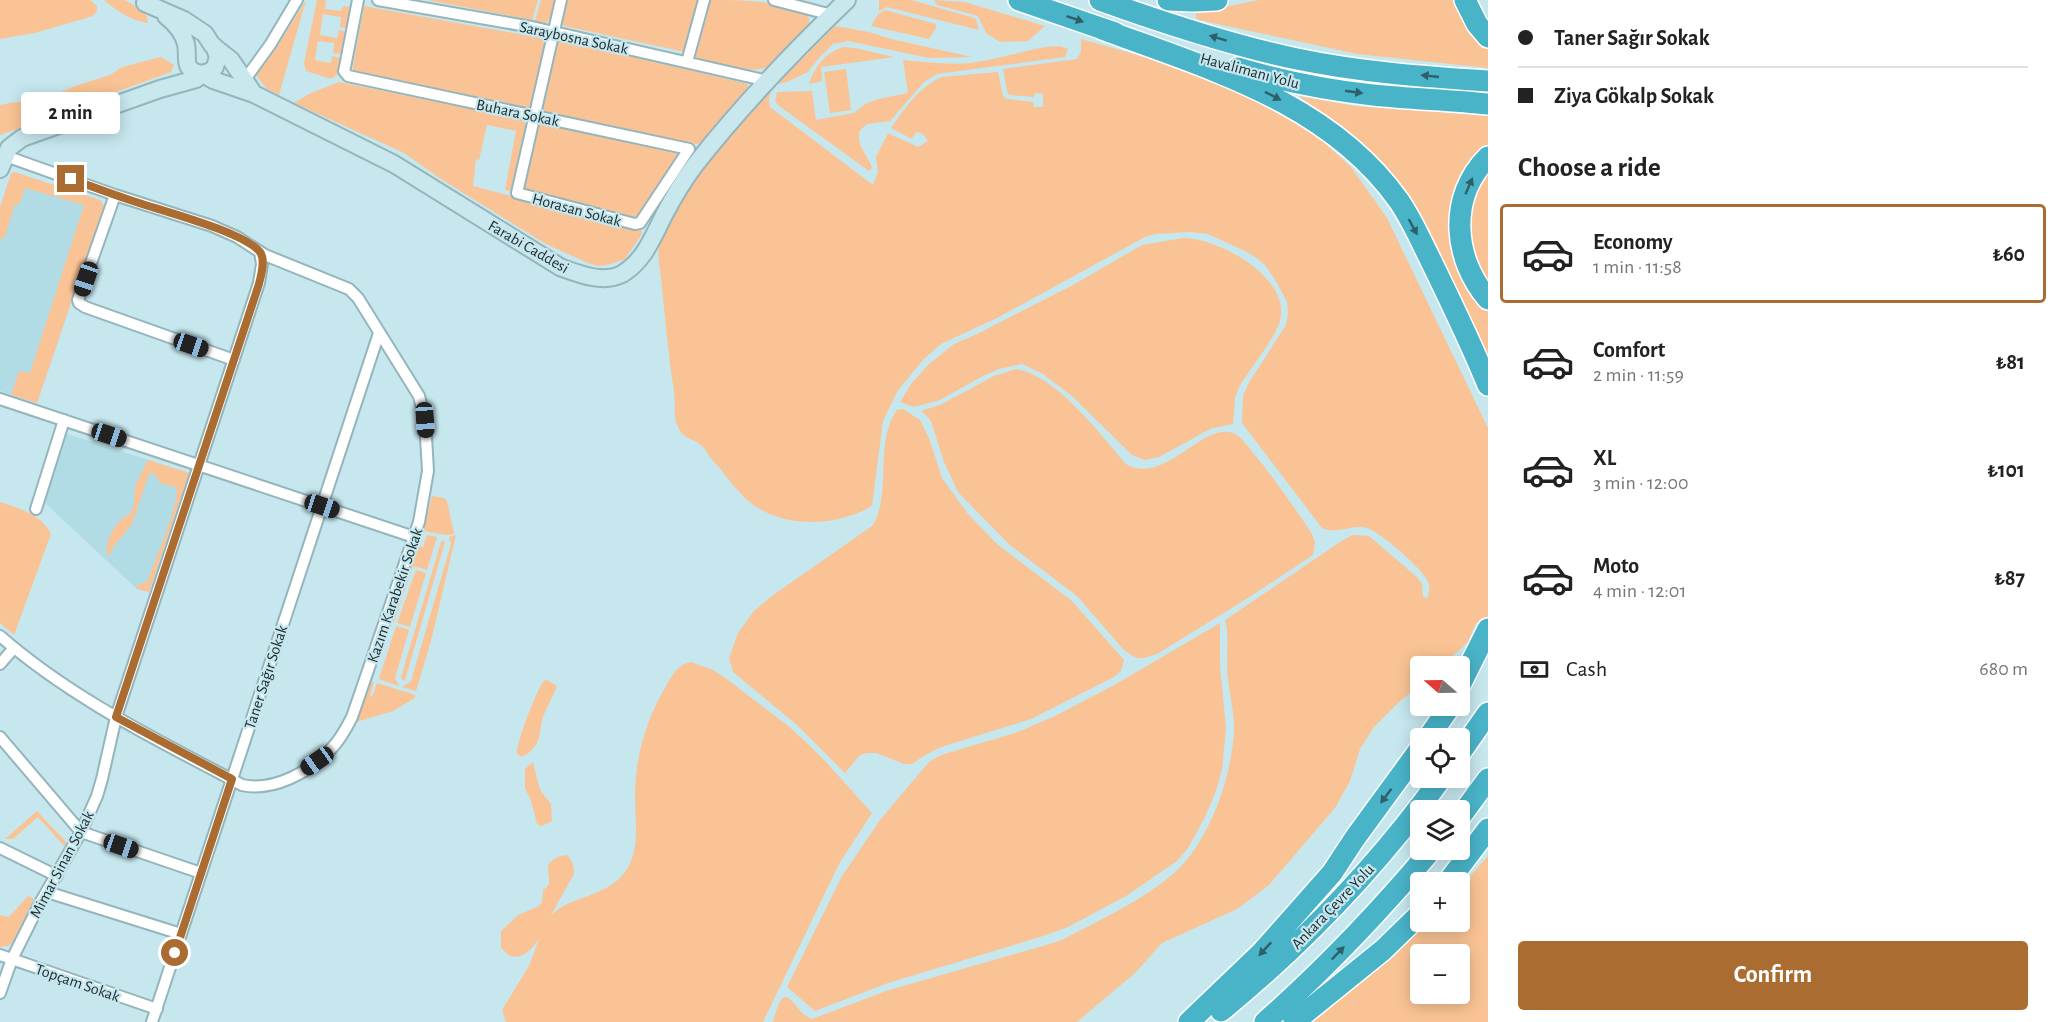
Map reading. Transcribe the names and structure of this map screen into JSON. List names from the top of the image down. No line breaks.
{"streets":{"highway":["Havalimanı Yolu","Ankara Çevre Yolu"],"street":["Saraybosna Sokak","Buhara Sokak","Horasan Sokak","Farabi Caddesi","Kazım Karabekir Sokak","Taner Sağır Sokak","Mimar Sinan Sokak","Topçam Sokak"]},"crossings":[["Saraybosna Sokak","Horasan Sokak"],["Saraybosna Sokak","Farabi Caddesi"],["Buhara Sokak","Horasan Sokak"],["Kazım Karabekir Sokak","Taner Sağır Sokak"],["Kazım Karabekir Sokak","Mimar Sinan Sokak"],["Taner Sağır Sokak","Topçam Sokak"],["Mimar Sinan Sokak","Topçam Sokak"]],"north":"left","page":{"banner":["Taner Sağır Sokak","Ziya Gökalp Sokak"],"bubble":"2 min","heading":"Choose a ride","list":[{"name":"Economy","note":"1 min · 11:58","value":"₺60"},{"name":"Comfort","note":"2 min · 11:59","value":"₺81"},{"name":"XL","note":"3 min · 12:00","value":"₺101"},{"name":"Moto","note":"4 min · 12:01","value":"₺87"}],"pay":["Cash","680 m"],"map_buttons":["+","−"],"buttons":"Confirm"}}
